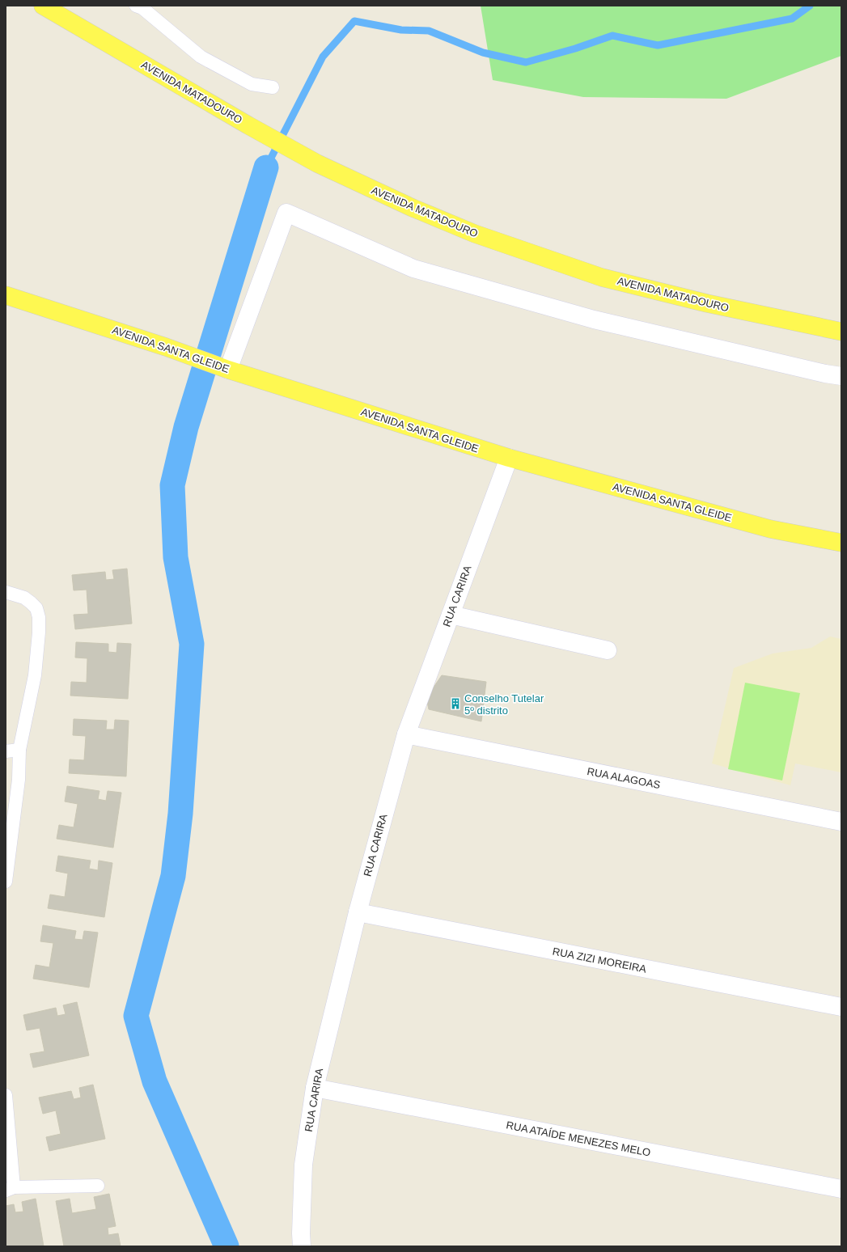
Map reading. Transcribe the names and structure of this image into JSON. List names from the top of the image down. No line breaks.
{"streets":{"main road":["AVENIDA MATADOURO","AVENIDA SANTA GLEIDE"],"street":["RUA CARIRA","RUA ALAGOAS","RUA ZIZI MOREIRA","RUA ATAÍDE MENEZES MELO"]},"crossings":[["AVENIDA SANTA GLEIDE","RUA CARIRA"],["RUA CARIRA","RUA ALAGOAS"],["RUA CARIRA","RUA ZIZI MOREIRA"],["RUA CARIRA","RUA ATAÍDE MENEZES MELO"]],"places":{"building":["Conselho Tutelar 5º distrito"]}}
